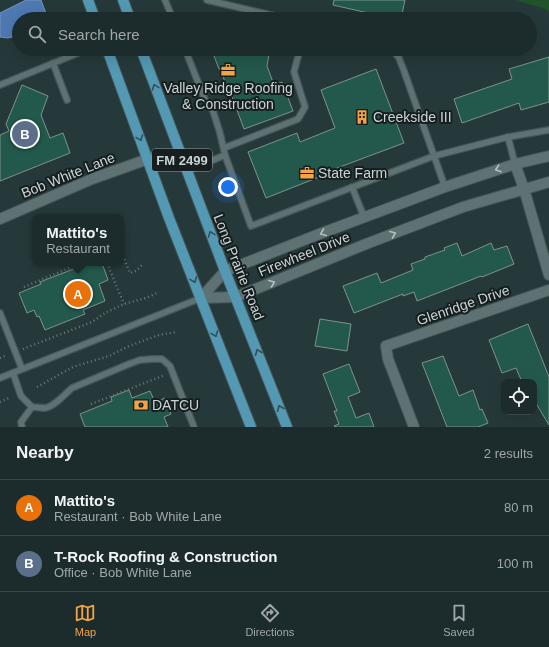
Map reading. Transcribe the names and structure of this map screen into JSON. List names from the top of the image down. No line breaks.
{"streets":{"main road":["FM 2499","Long Prairie Road"],"street":["Bob White Lane","Firewheel Drive","Glenridge Drive"]},"crossings":[["FM 2499","Bob White Lane"],["FM 2499","Firewheel Drive"],["Firewheel Drive","Long Prairie Road"]],"places":{"office":["Valley Ridge Roofing & Construction","State Farm"],"building":["Creekside III"],"bank":["DATCU"]},"page":{"search":"Search here","pins":["B","A"],"popup":["Mattito's","Restaurant"],"heading":["Nearby","2 results"],"list":[{"mark":"A","name":"Mattito's","note":"Restaurant · Bob White Lane","value":"80 m"},{"mark":"B","name":"T-Rock Roofing & Construction","note":"Office · Bob White Lane","value":"100 m"}],"nav":["Map","Directions","Saved"]}}
